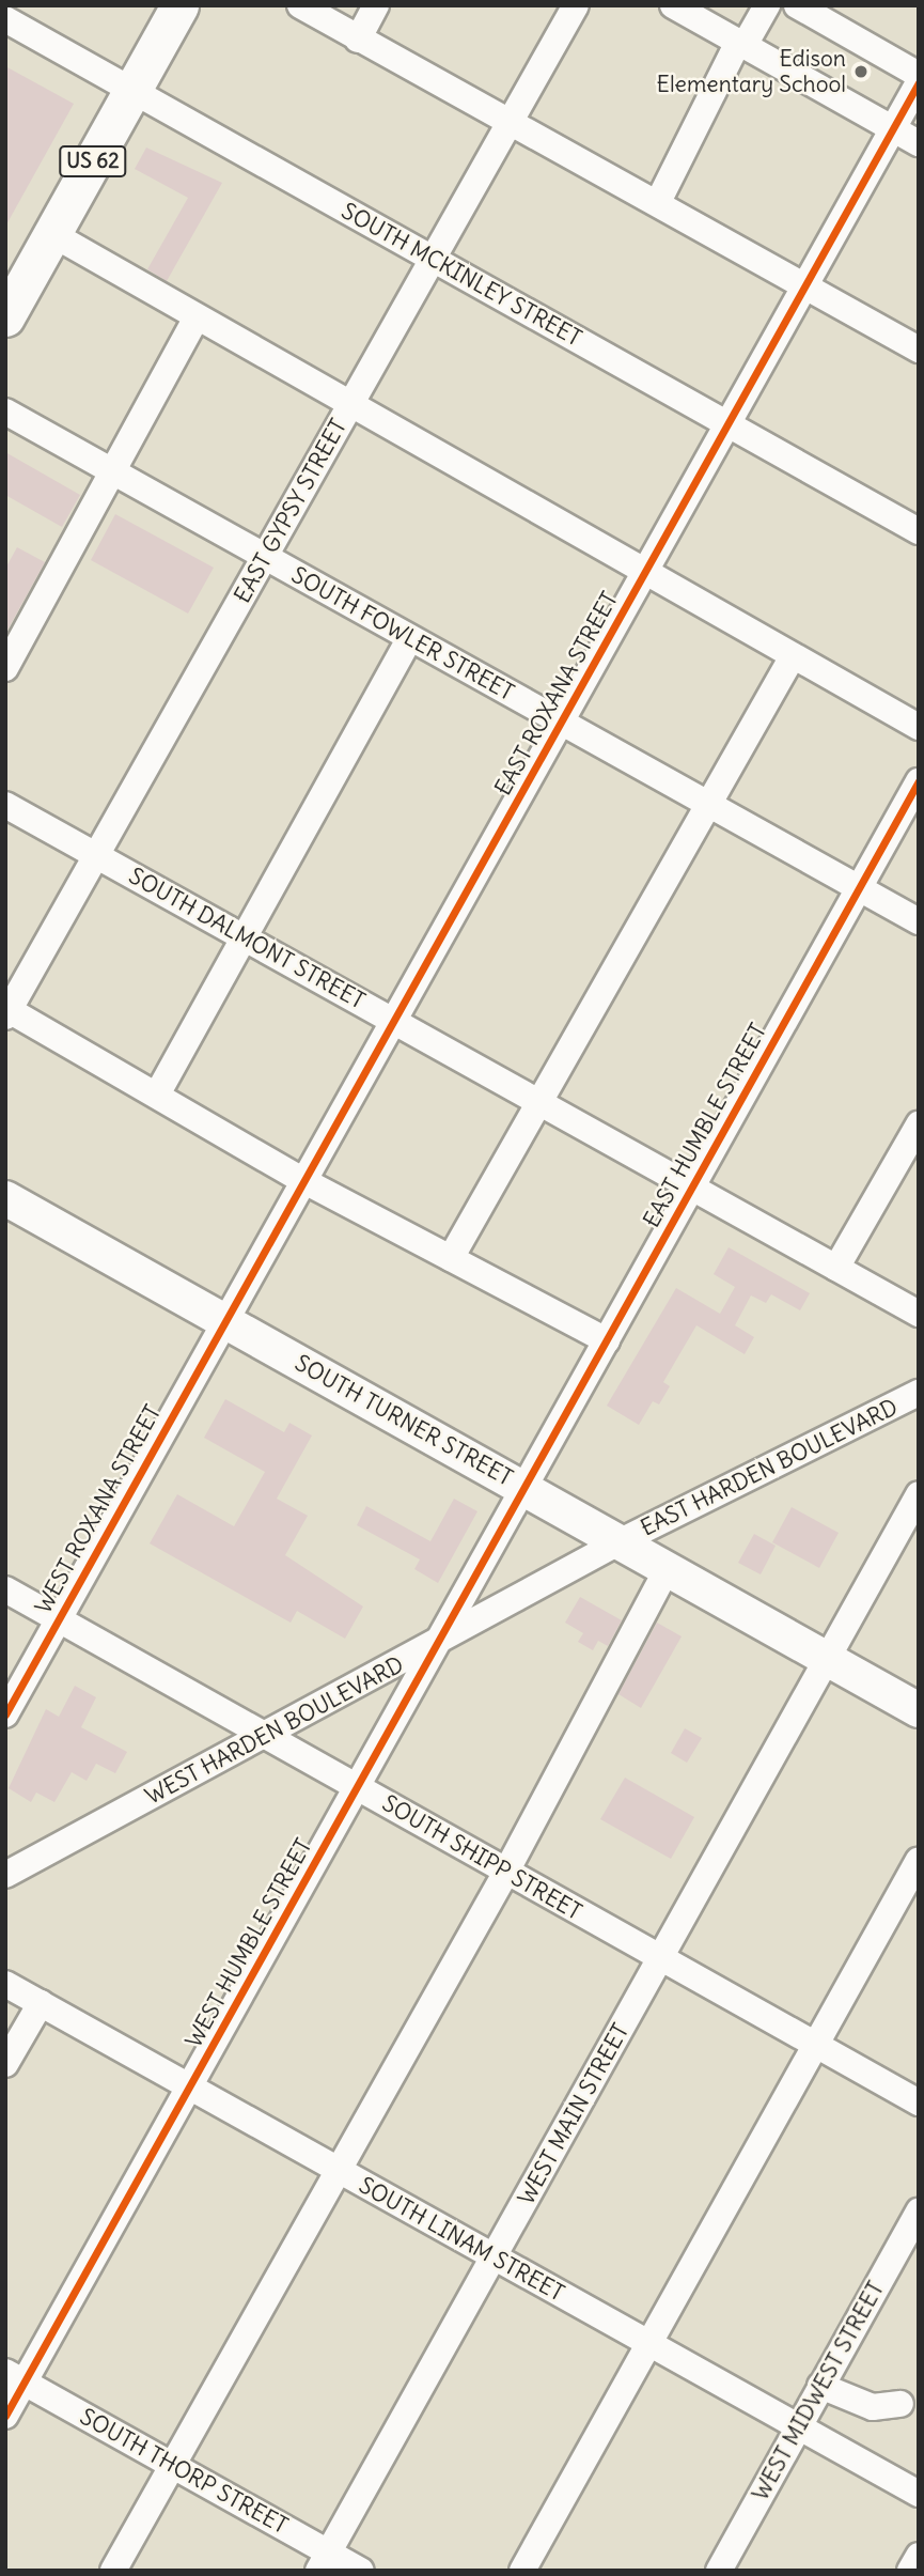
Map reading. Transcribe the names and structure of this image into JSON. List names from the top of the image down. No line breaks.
{"streets":{"highway":["US 62"],"main road":["SOUTH TURNER STREET"],"street":["SOUTH MCKINLEY STREET","EAST GYPSY STREET","SOUTH FOWLER STREET","EAST ROXANA STREET","SOUTH DALMONT STREET","EAST HUMBLE STREET","EAST HARDEN BOULEVARD","WEST ROXANA STREET","WEST HARDEN BOULEVARD","SOUTH SHIPP STREET","WEST HUMBLE STREET","WEST MAIN STREET","SOUTH LINAM STREET","WEST MIDWEST STREET","SOUTH THORP STREET"]},"crossings":[["US 62","SOUTH MCKINLEY STREET"],["SOUTH MCKINLEY STREET","EAST GYPSY STREET"],["SOUTH MCKINLEY STREET","EAST ROXANA STREET"],["EAST GYPSY STREET","SOUTH FOWLER STREET"],["EAST GYPSY STREET","SOUTH DALMONT STREET"],["SOUTH FOWLER STREET","EAST ROXANA STREET"],["SOUTH FOWLER STREET","EAST HUMBLE STREET"],["EAST ROXANA STREET","SOUTH DALMONT STREET"],["EAST ROXANA STREET","SOUTH TURNER STREET"],["EAST ROXANA STREET","WEST ROXANA STREET"],["SOUTH DALMONT STREET","EAST HUMBLE STREET"],["EAST HUMBLE STREET","SOUTH TURNER STREET"],["EAST HUMBLE STREET","WEST HUMBLE STREET"],["SOUTH TURNER STREET","EAST HARDEN BOULEVARD"],["SOUTH TURNER STREET","WEST ROXANA STREET"],["SOUTH TURNER STREET","WEST HARDEN BOULEVARD"],["SOUTH TURNER STREET","WEST HUMBLE STREET"],["SOUTH TURNER STREET","WEST MAIN STREET"],["EAST HARDEN BOULEVARD","WEST HARDEN BOULEVARD"],["WEST ROXANA STREET","SOUTH SHIPP STREET"],["WEST HARDEN BOULEVARD","SOUTH SHIPP STREET"],["WEST HARDEN BOULEVARD","WEST HUMBLE STREET"],["SOUTH SHIPP STREET","WEST HUMBLE STREET"],["SOUTH SHIPP STREET","WEST MAIN STREET"],["WEST HUMBLE STREET","SOUTH LINAM STREET"],["WEST HUMBLE STREET","SOUTH THORP STREET"],["WEST MAIN STREET","SOUTH LINAM STREET"],["WEST MAIN STREET","SOUTH THORP STREET"],["SOUTH LINAM STREET","WEST MIDWEST STREET"]],"places":["Edison Elementary School"]}
